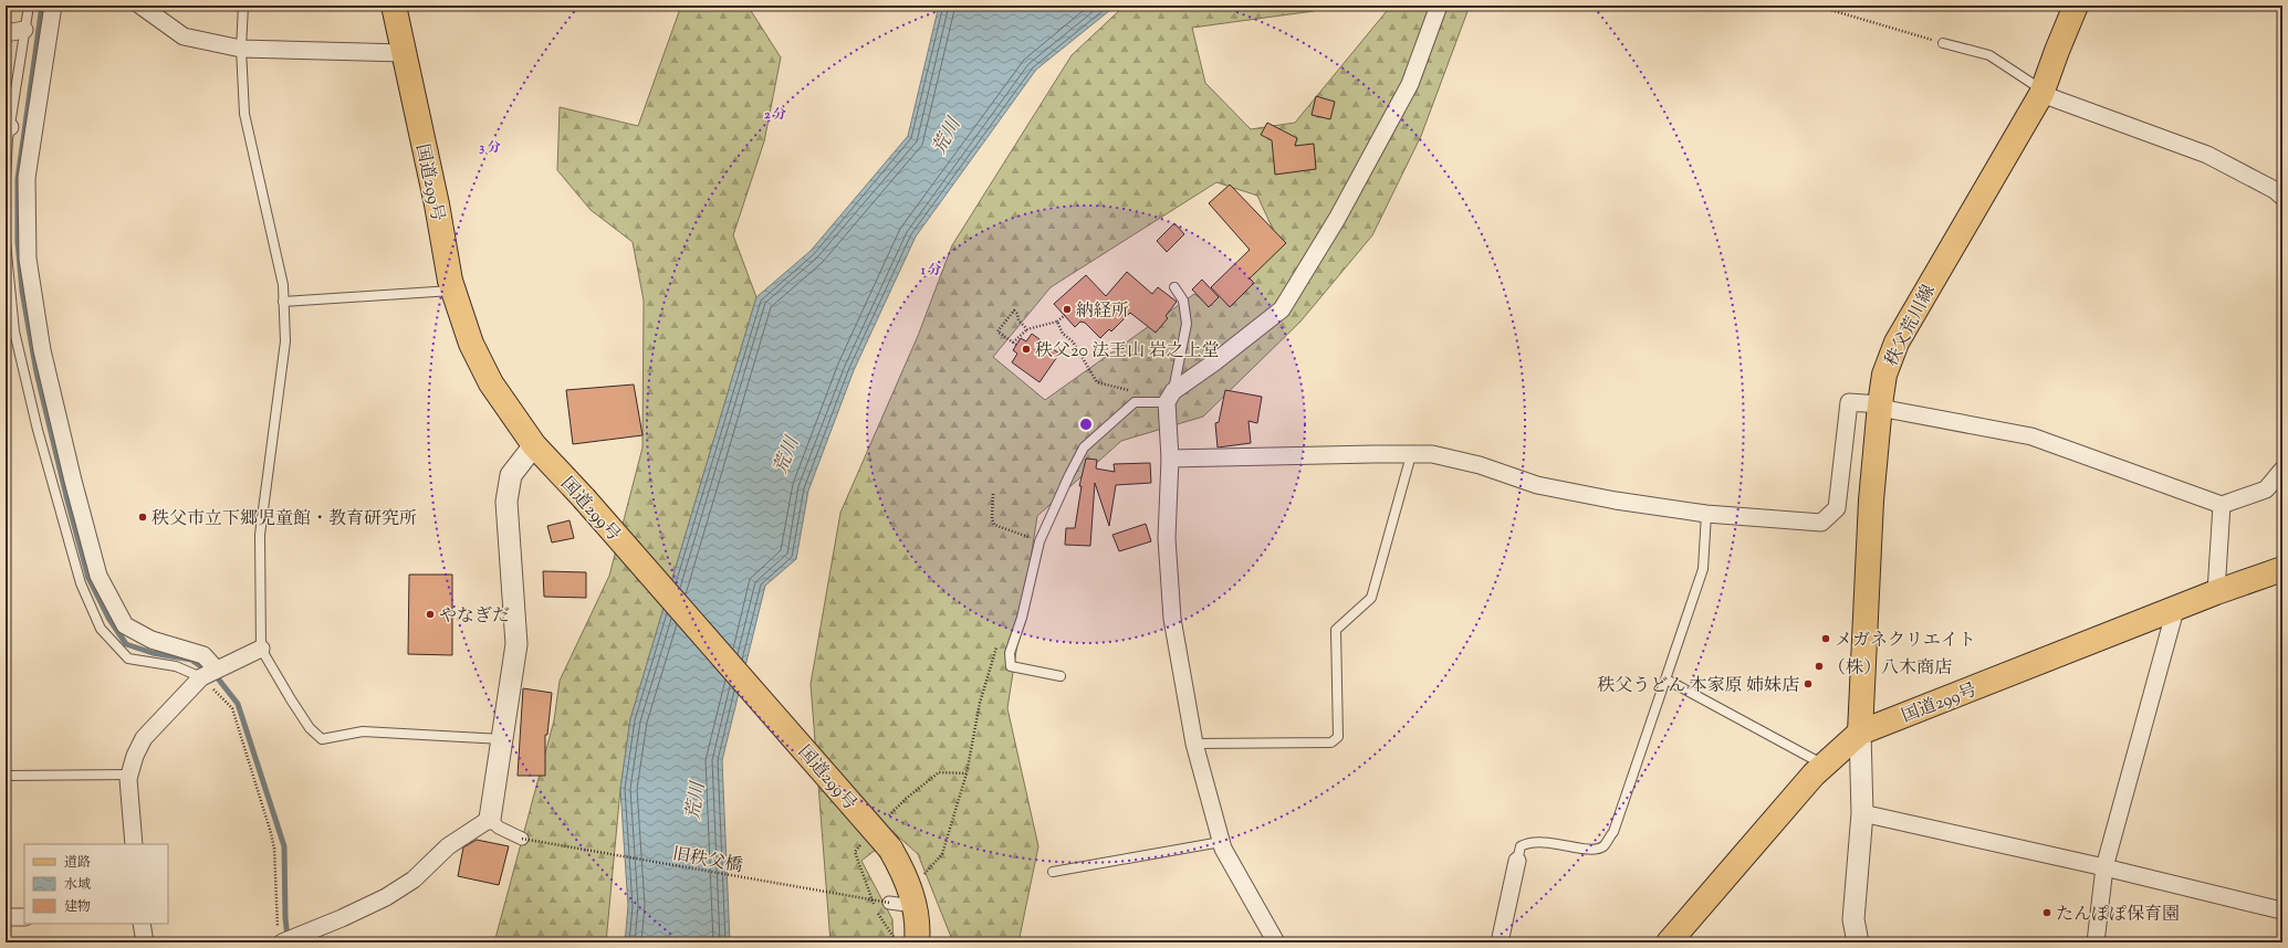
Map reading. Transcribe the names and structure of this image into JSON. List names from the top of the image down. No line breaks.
{"streets":{"main road":["国道299号","秩父荒川線"],"path":["旧秩父橋"]},"crossings":[["国道299号","秩父荒川線"]],"water":["荒川"],"places":["納経所","秩父20 法王山 岩之上堂","秩父市立下郷児童館・教育研究所","やなぎだ","メガネクリエイト","（株）八木商店","秩父うどん 本家原 姉妹店","たんぽぽ保育園"],"legend":["道路","水域","建物"],"rings":["2 分","3 分","1 分"]}
